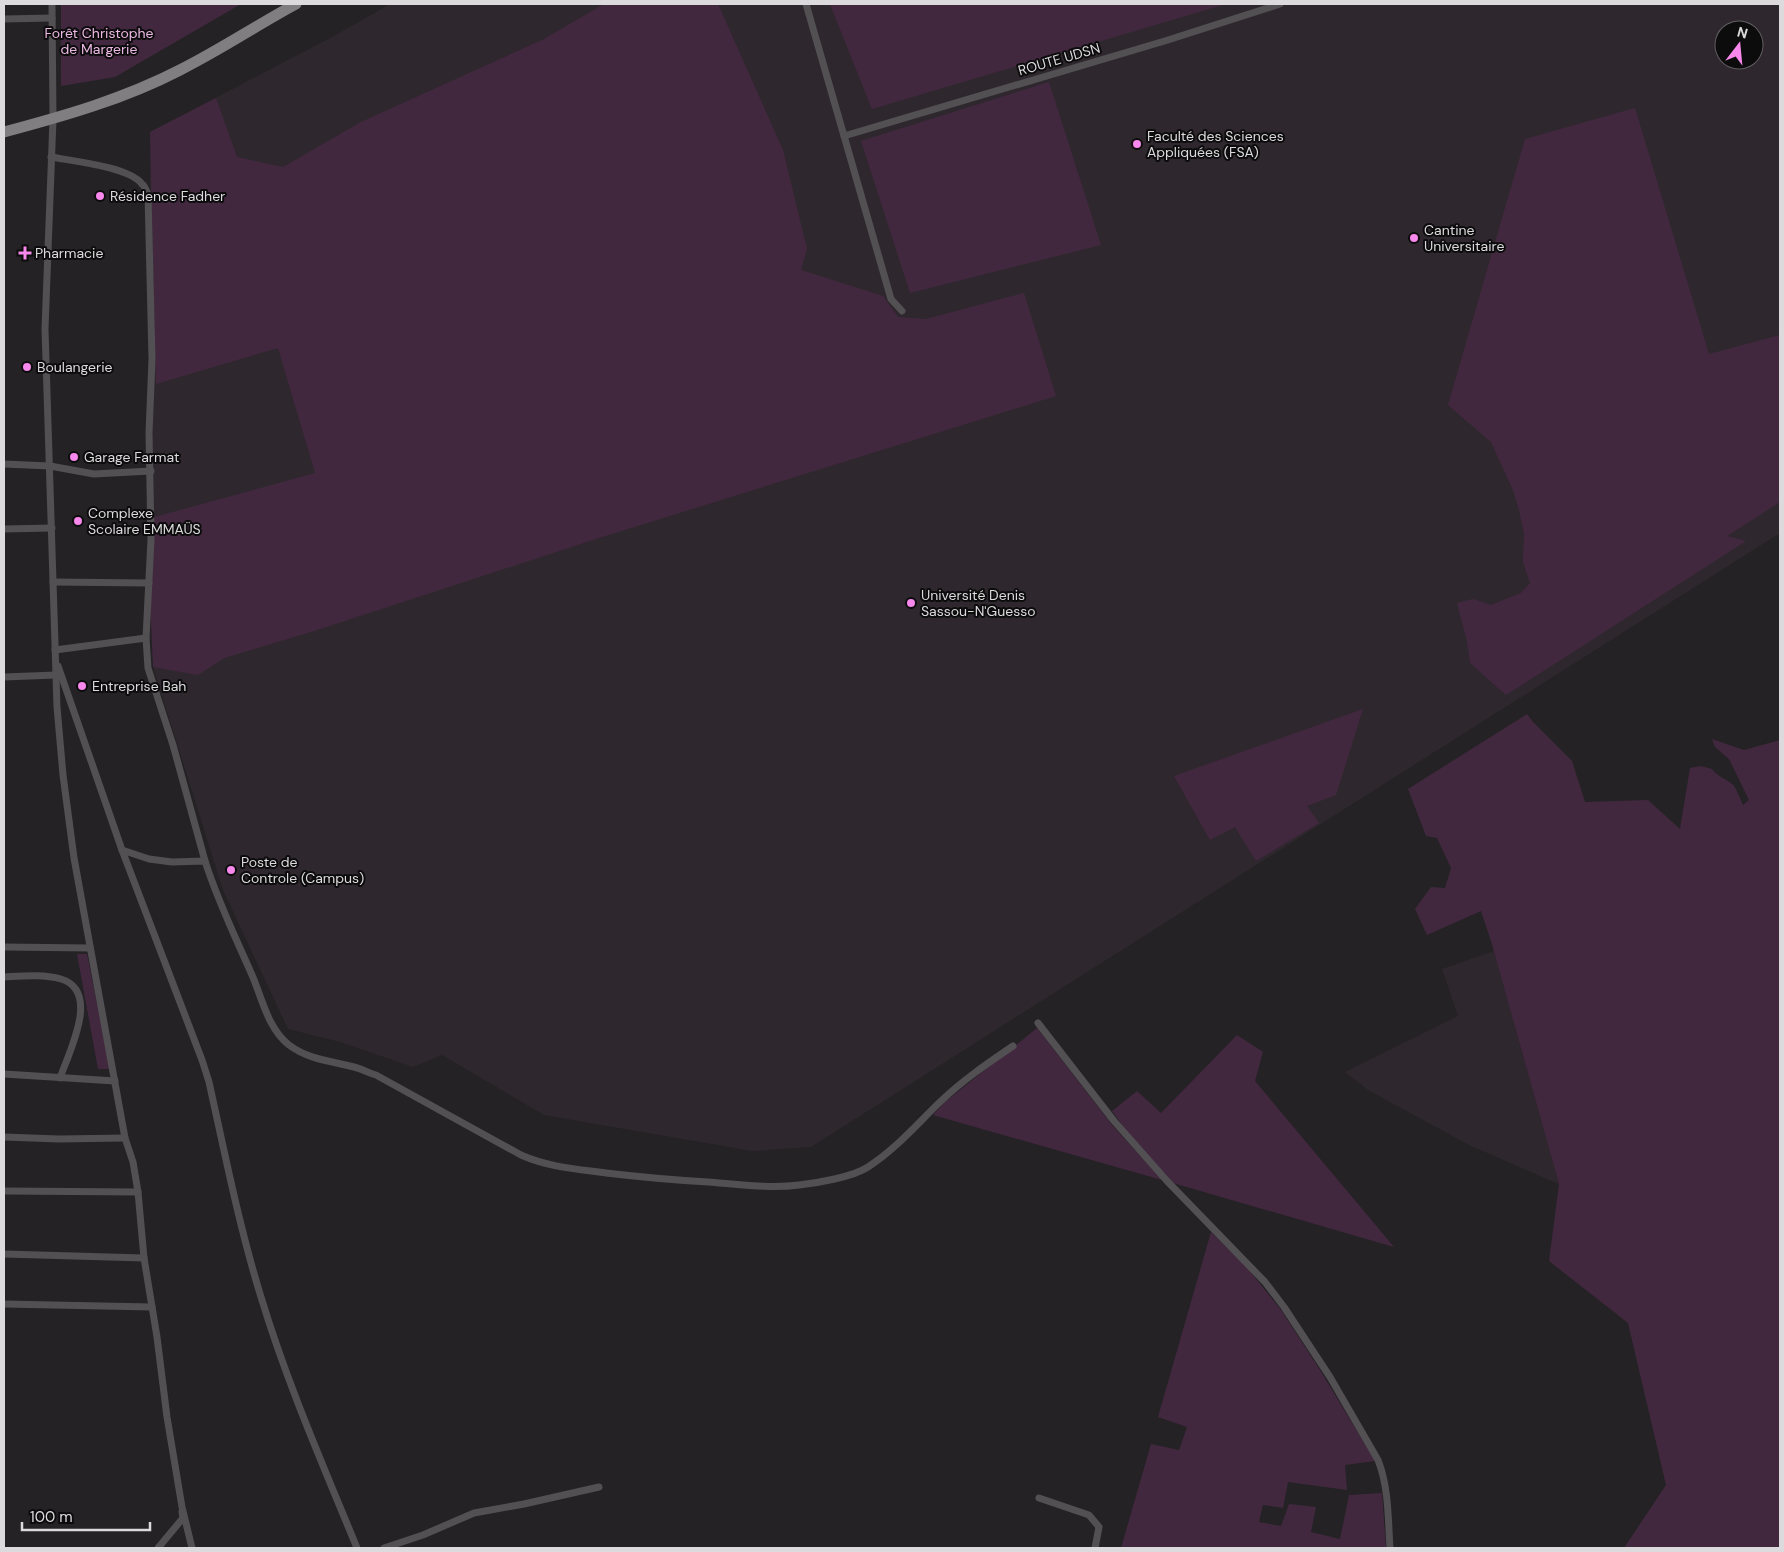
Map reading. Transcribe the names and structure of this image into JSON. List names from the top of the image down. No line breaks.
{"streets":{"street":["ROUTE UDSN"]},"parks":["Forêt Christophe de Margerie"],"places":{"other":["Faculté des Sciences Appliquées (FSA)","Résidence Fadher","Cantine Universitaire","Boulangerie","Garage Farmat","Complexe Scolaire EMMAÜS","Université Denis Sassou-N'Guesso","Entreprise Bah","Poste de Controle (Campus)"],"health":["Pharmacie"]},"scale_bar":"100 m","north":"top"}
